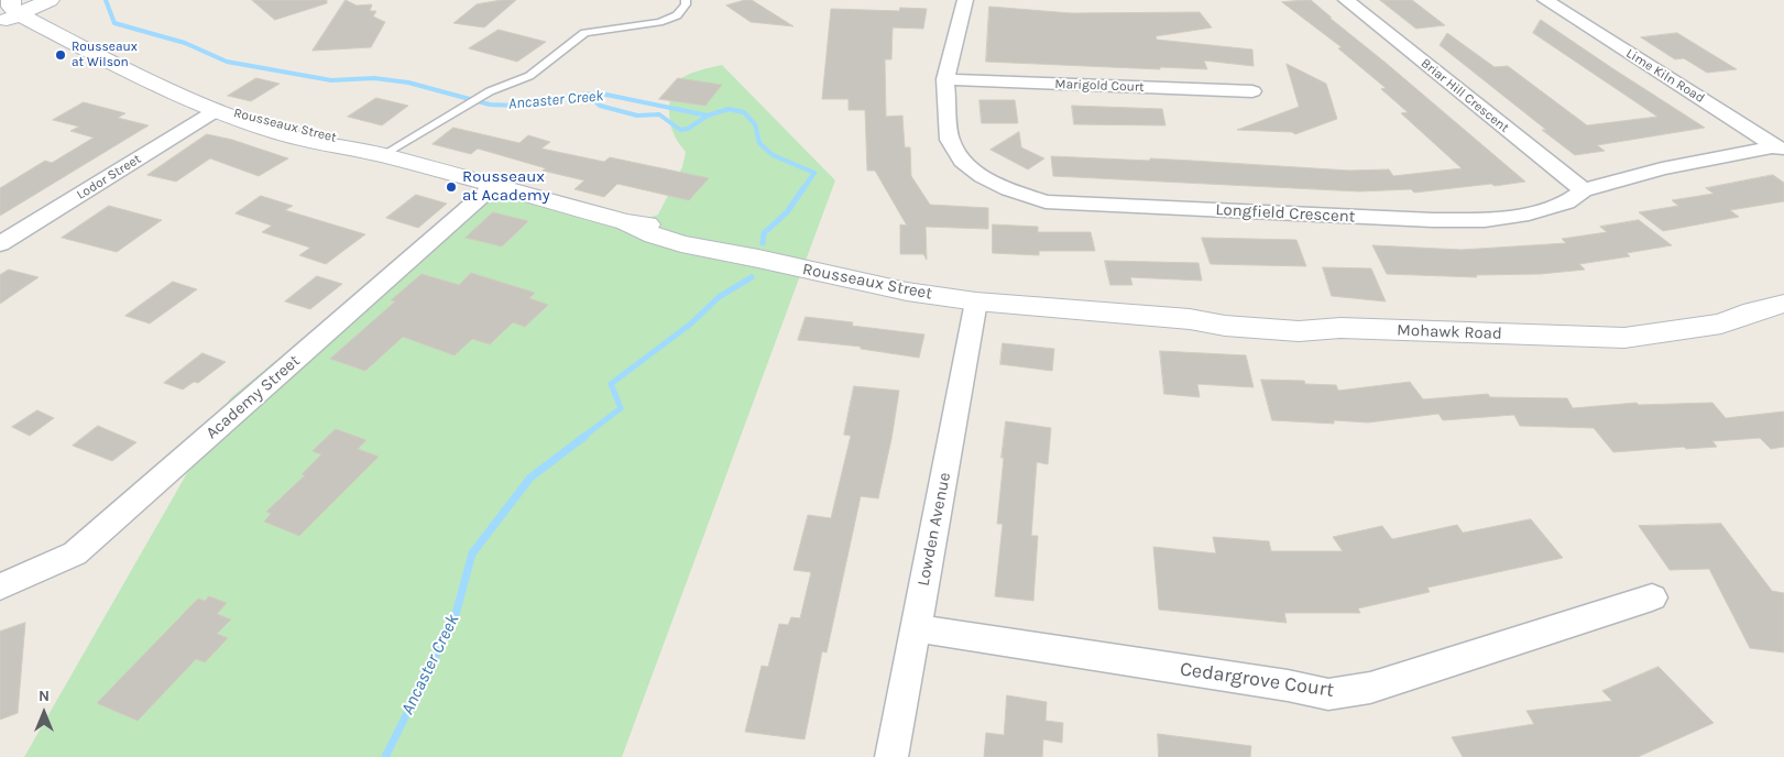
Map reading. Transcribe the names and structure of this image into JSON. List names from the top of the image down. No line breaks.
{"streets":{"main road":["Rousseaux Street","Mohawk Road"],"street":["Lime Kiln Road","Marigold Court","Briar Hill Crescent","Lodor Street","Longfield Crescent","Academy Street","Lowden Avenue","Cedargrove Court"]},"crossings":[["Lime Kiln Road","Longfield Crescent"],["Marigold Court","Longfield Crescent"],["Briar Hill Crescent","Longfield Crescent"],["Rousseaux Street","Lodor Street"],["Rousseaux Street","Mohawk Road"],["Rousseaux Street","Academy Street"],["Rousseaux Street","Lowden Avenue"],["Mohawk Road","Lowden Avenue"],["Lowden Avenue","Cedargrove Court"]],"water":["Ancaster Creek"],"places":["Rousseaux at Wilson","Rousseaux at Academy"],"north":"top"}
